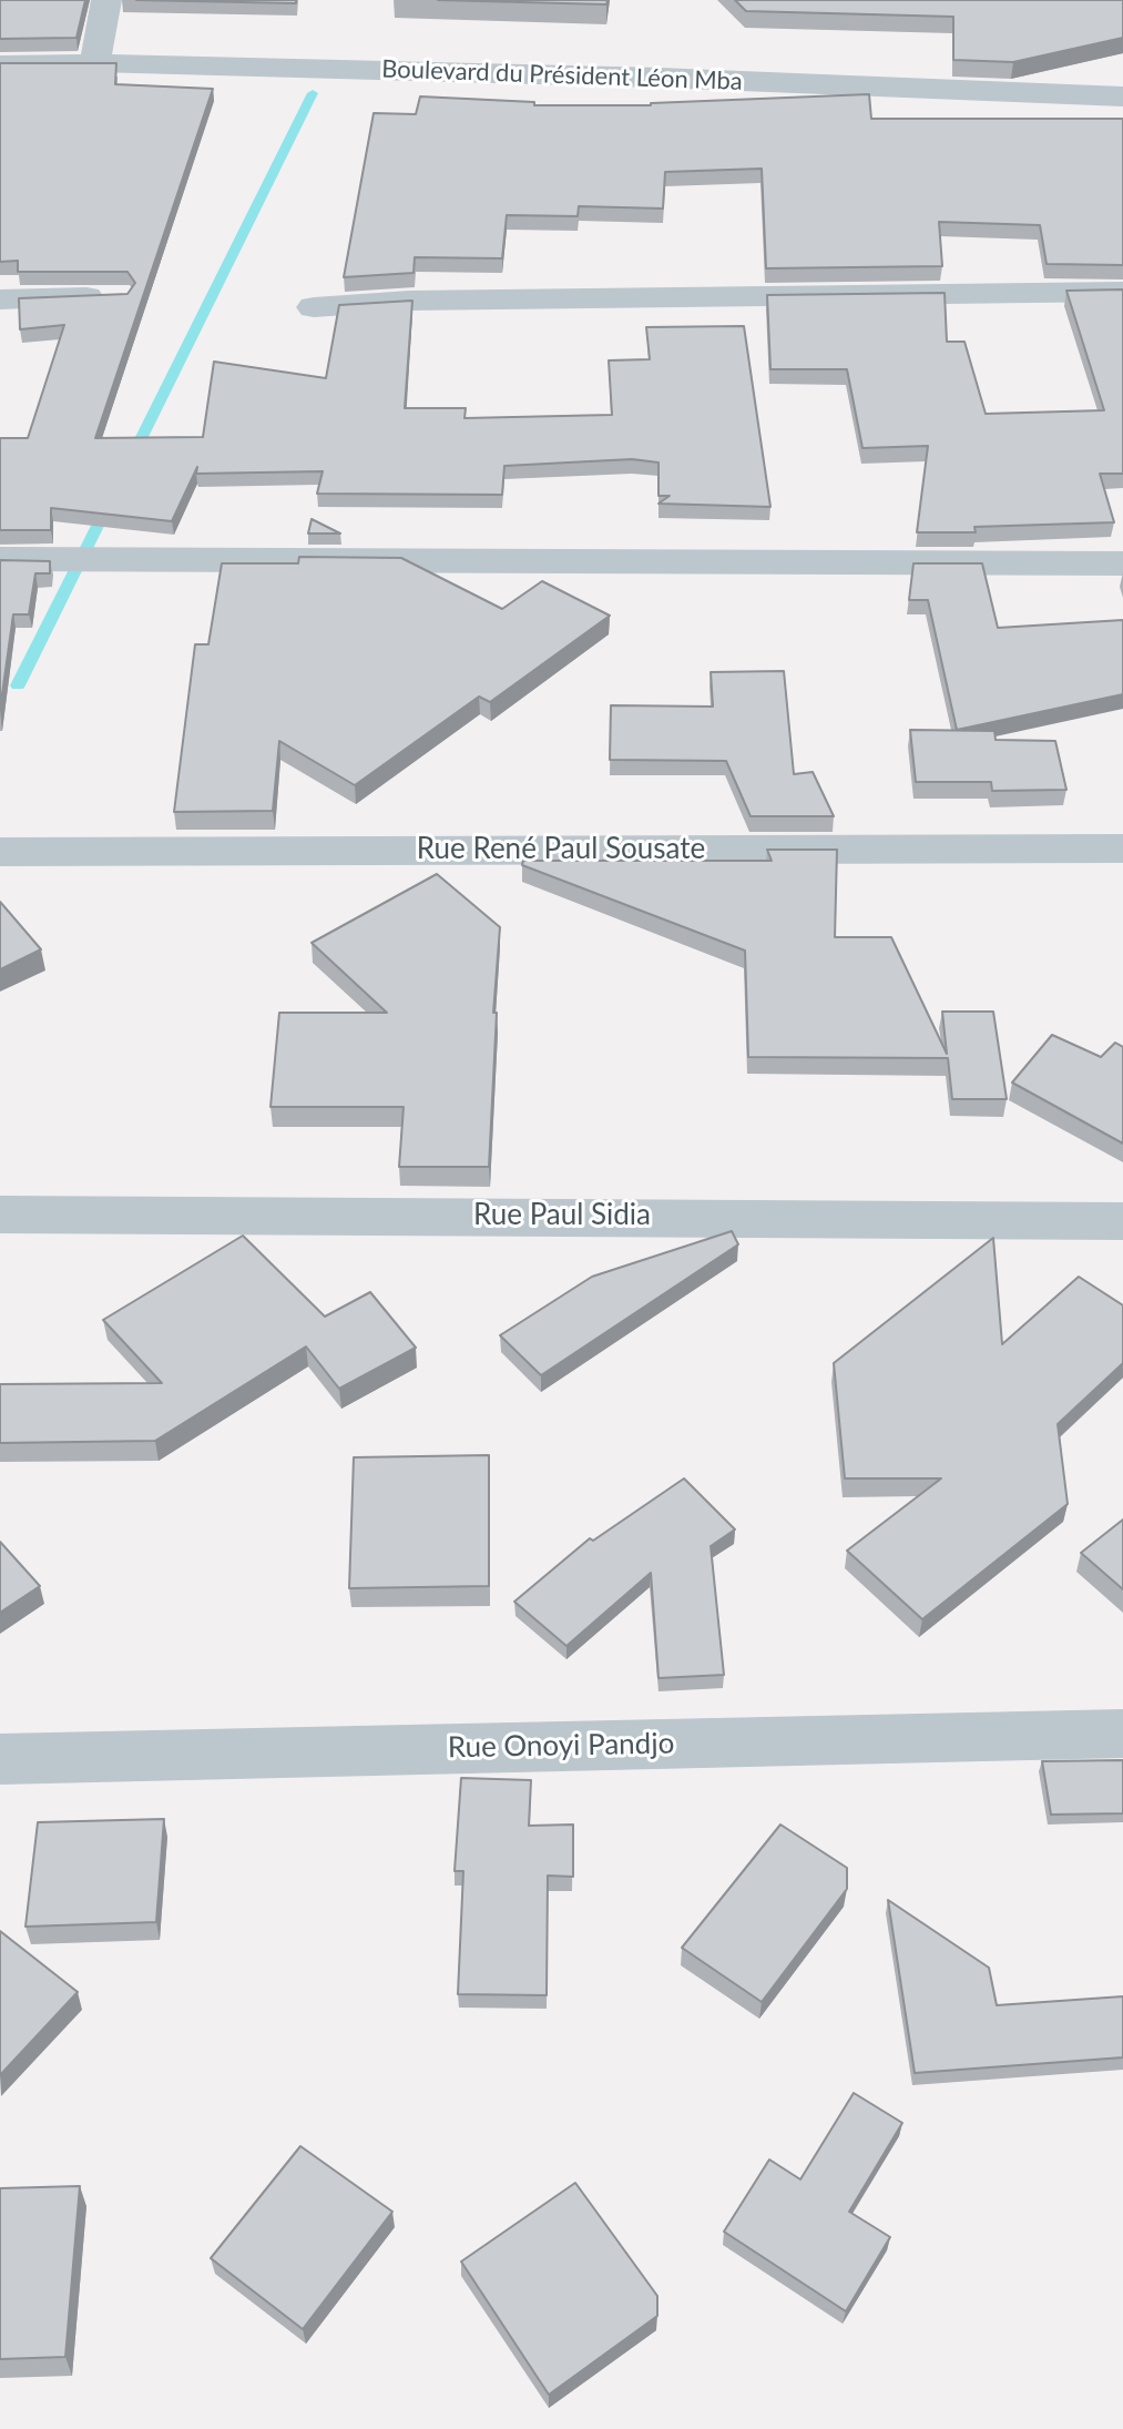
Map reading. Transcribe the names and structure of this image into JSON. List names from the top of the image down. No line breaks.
{"streets":{"street":["Boulevard du Président Léon Mba","Rue René Paul Sousate","Rue Paul Sidia","Rue Onoyi Pandjo"]}}
